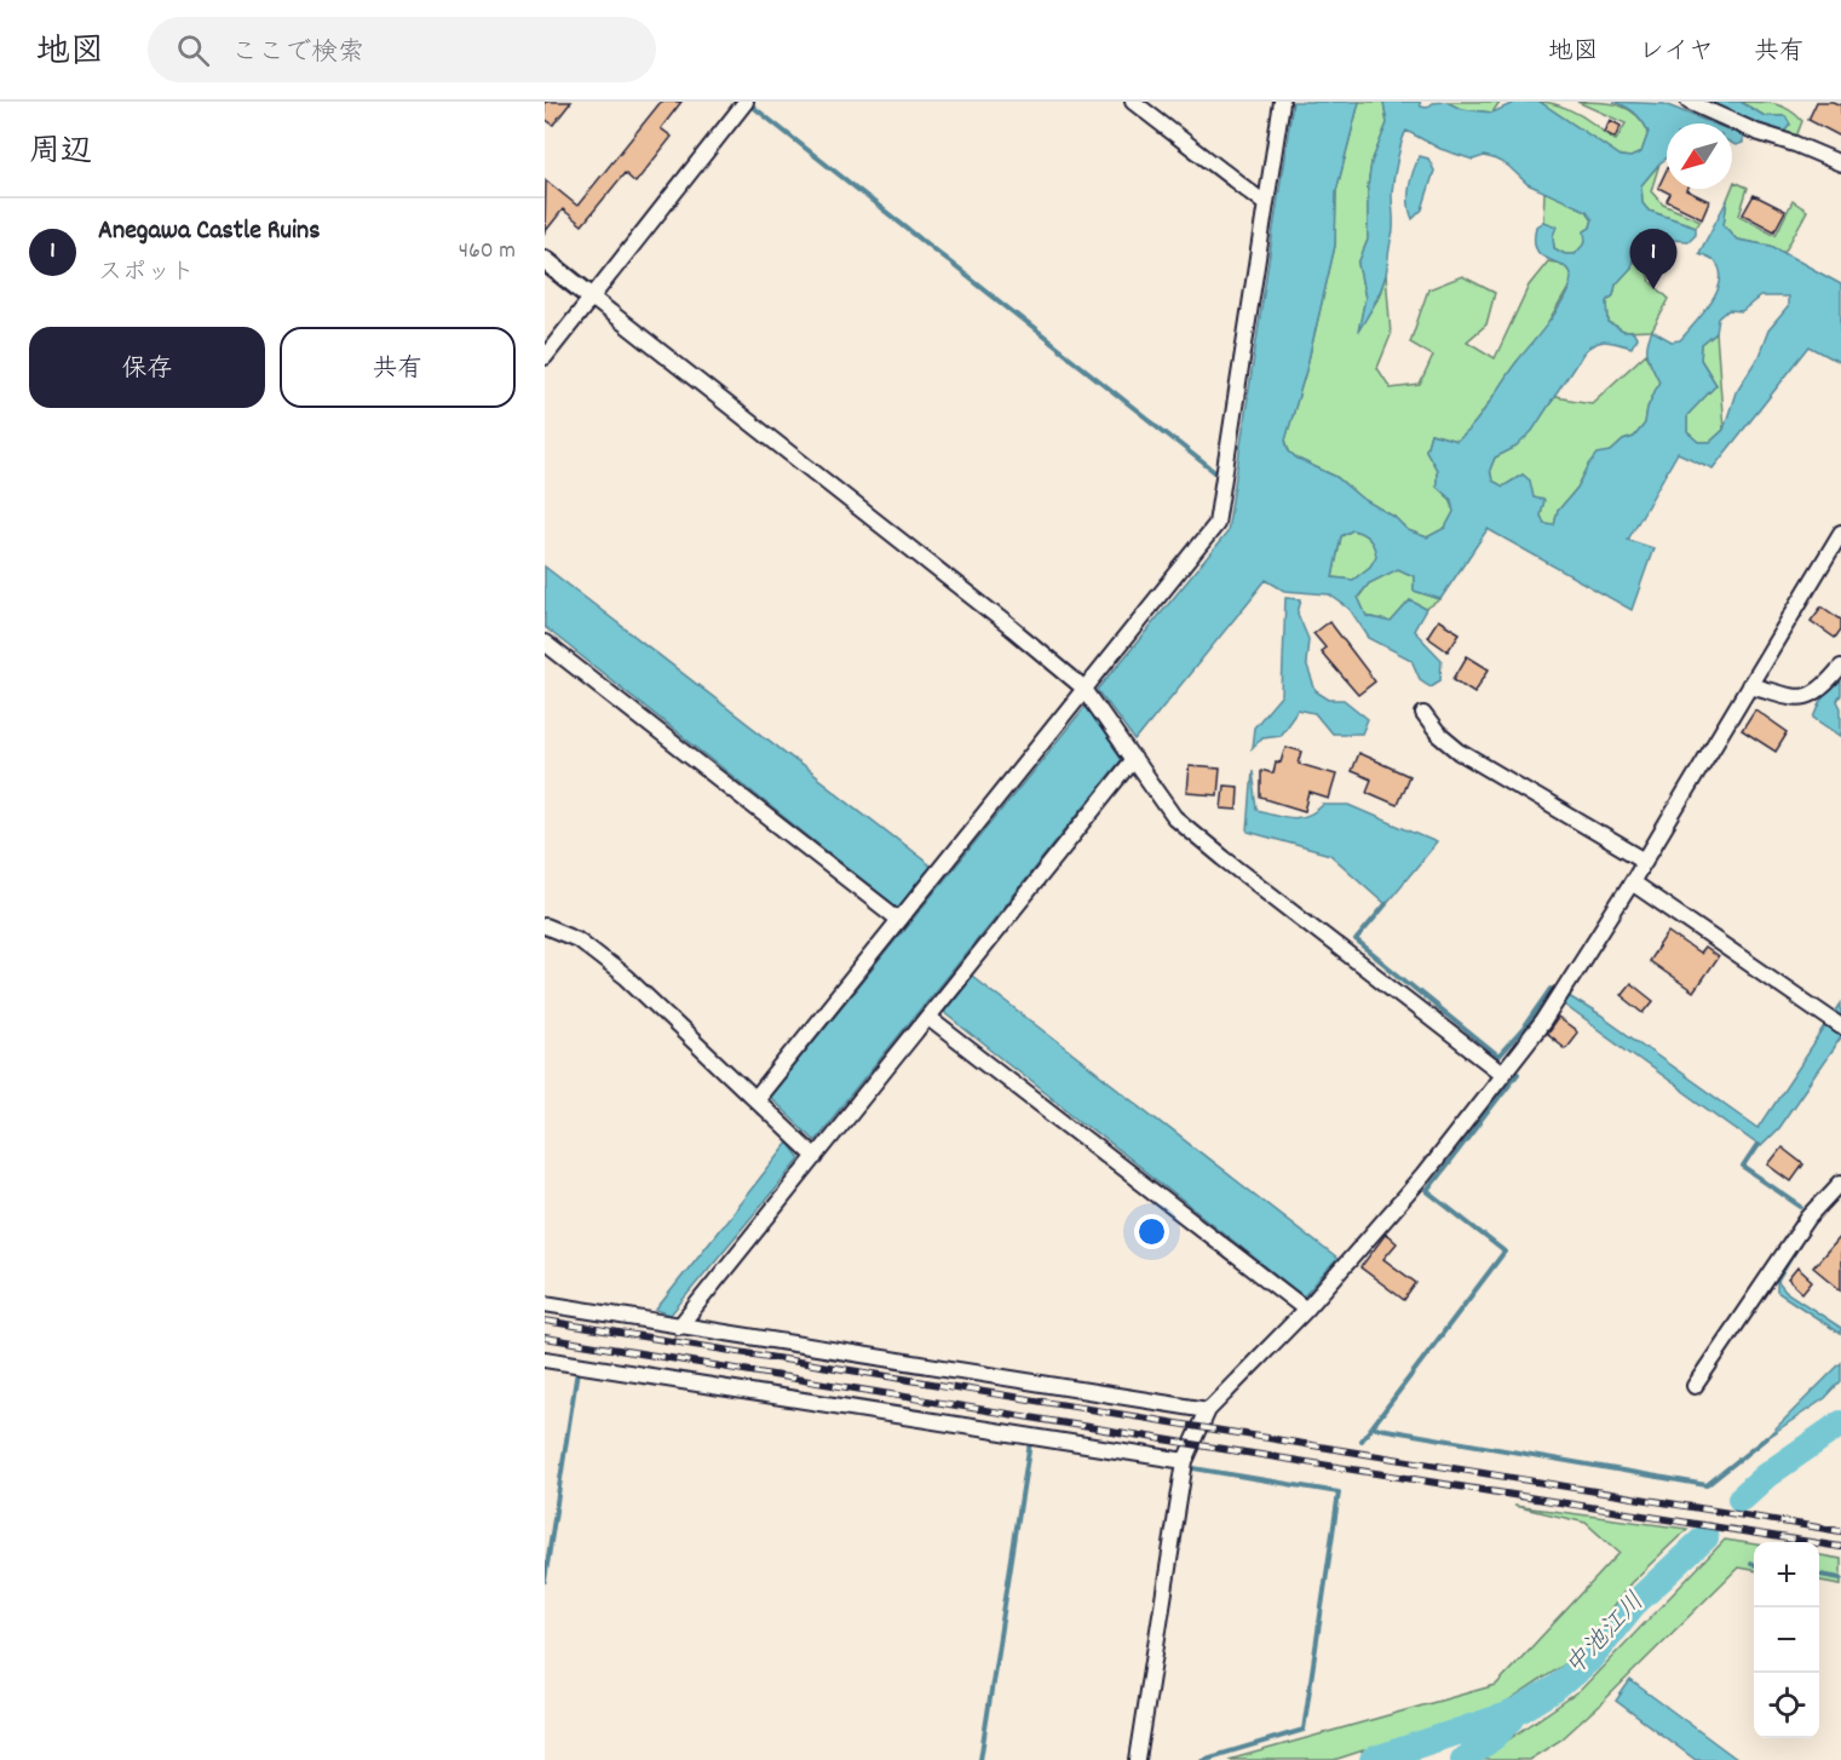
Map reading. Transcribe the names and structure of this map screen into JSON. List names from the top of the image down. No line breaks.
{"water":["中池江川"],"north":"bottom left","page":{"header":"地図","search":"ここで検索","nav":["地図","レイヤ","共有"],"heading":"周辺","list":[{"mark":"1","name":"Anegawa Castle Ruins","note":"スポット","value":"460 m"}],"pins":"1","buttons":["保存","共有"],"map_buttons":["+","−"]}}
